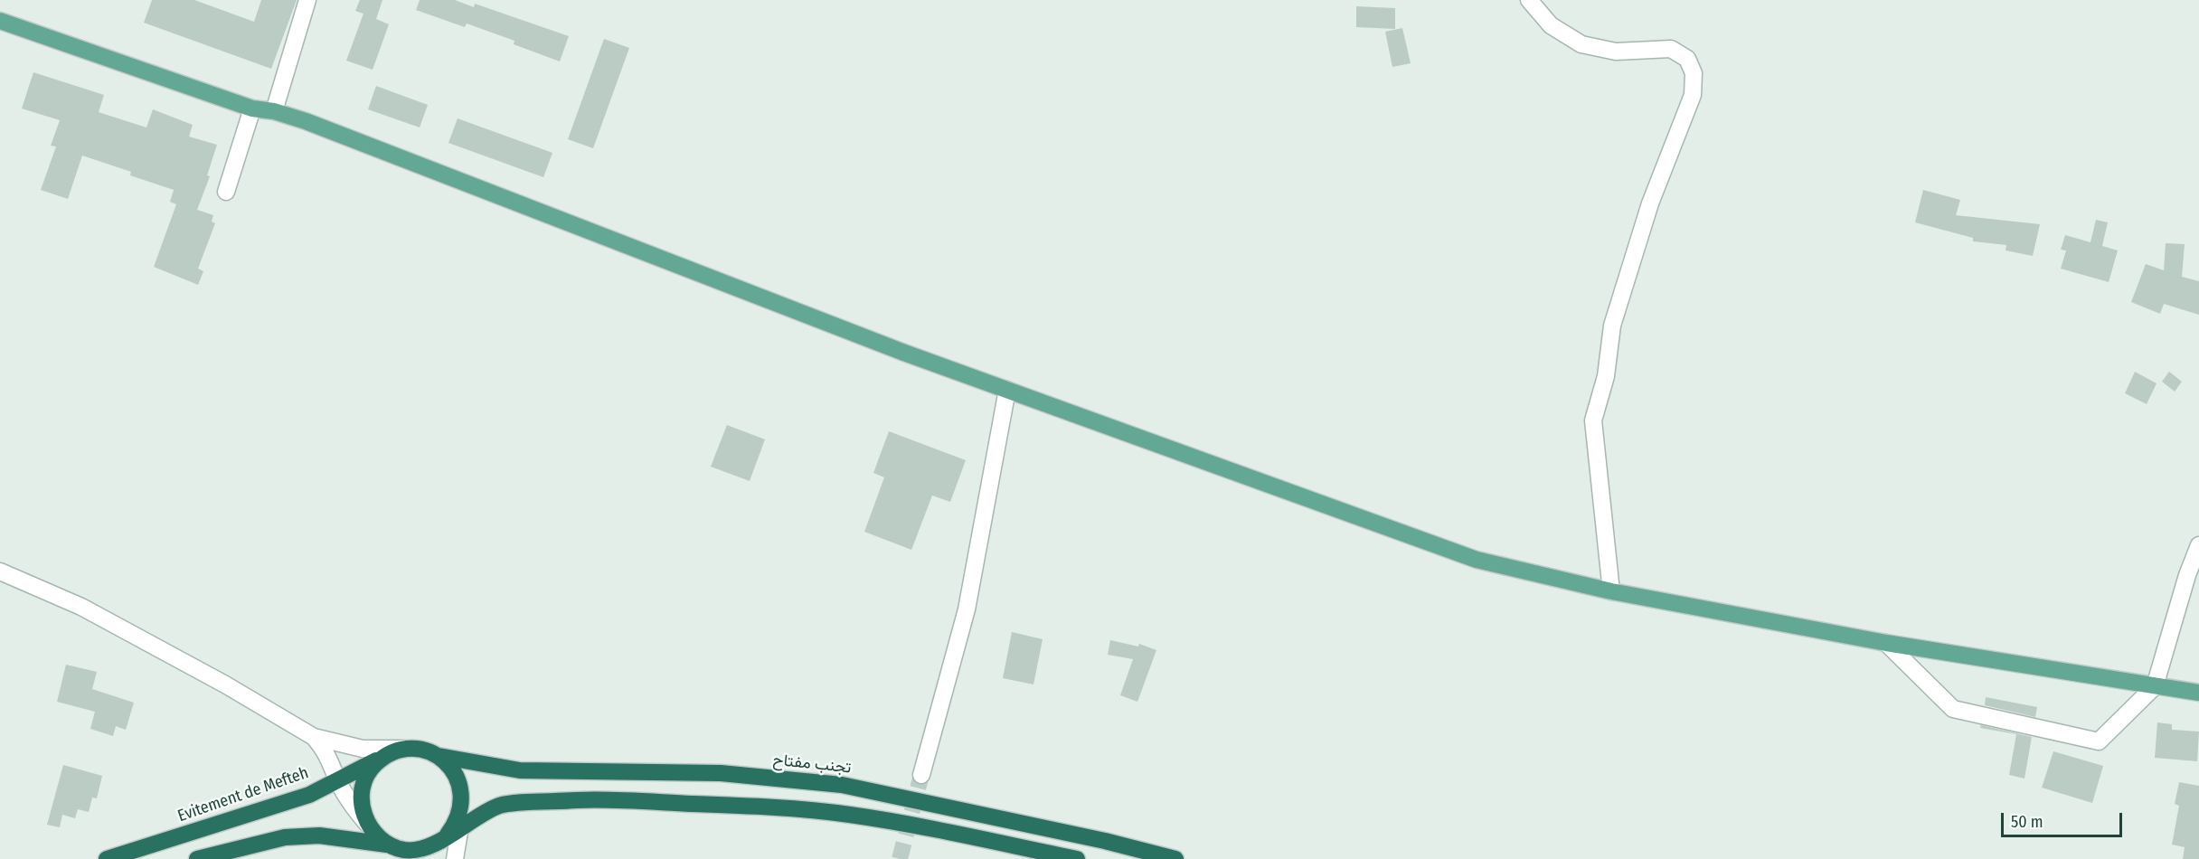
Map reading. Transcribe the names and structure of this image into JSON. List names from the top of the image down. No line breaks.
{"streets":{"highway":["تجنب مفتاح","Evitement de Mefteh"]},"crossings":[["تجنب مفتاح","Evitement de Mefteh"]],"scale_bar":"50 m"}
